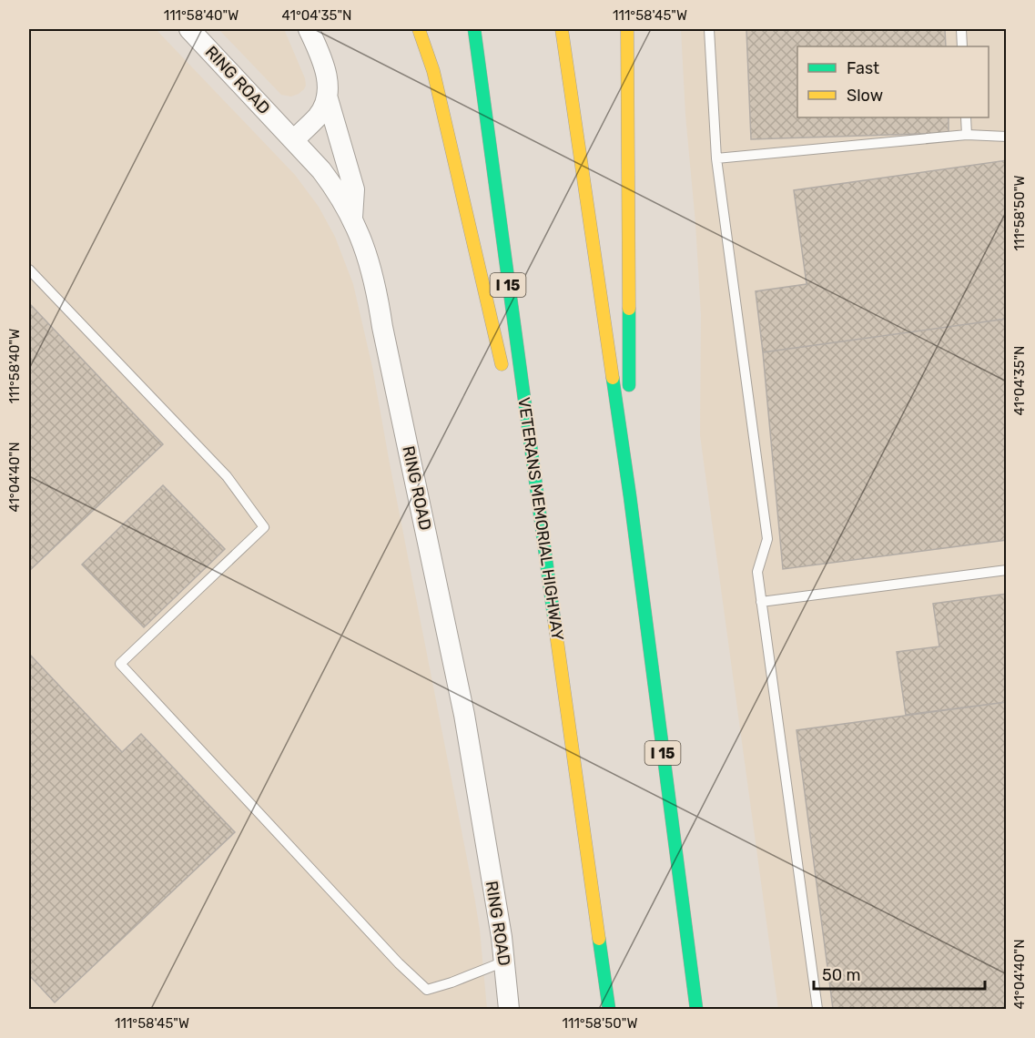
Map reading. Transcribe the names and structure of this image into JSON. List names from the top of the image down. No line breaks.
{"streets":{"highway":["I 15","VETERANS MEMORIAL HIGHWAY"],"street":["RING ROAD"]},"legend":["Fast","Slow"],"scale_bar":"50 m","coordinates":["111°58'40\"W","41°04'35\"N","111°58'45\"W","111°58'50\"W","41°04'40\"N"]}
